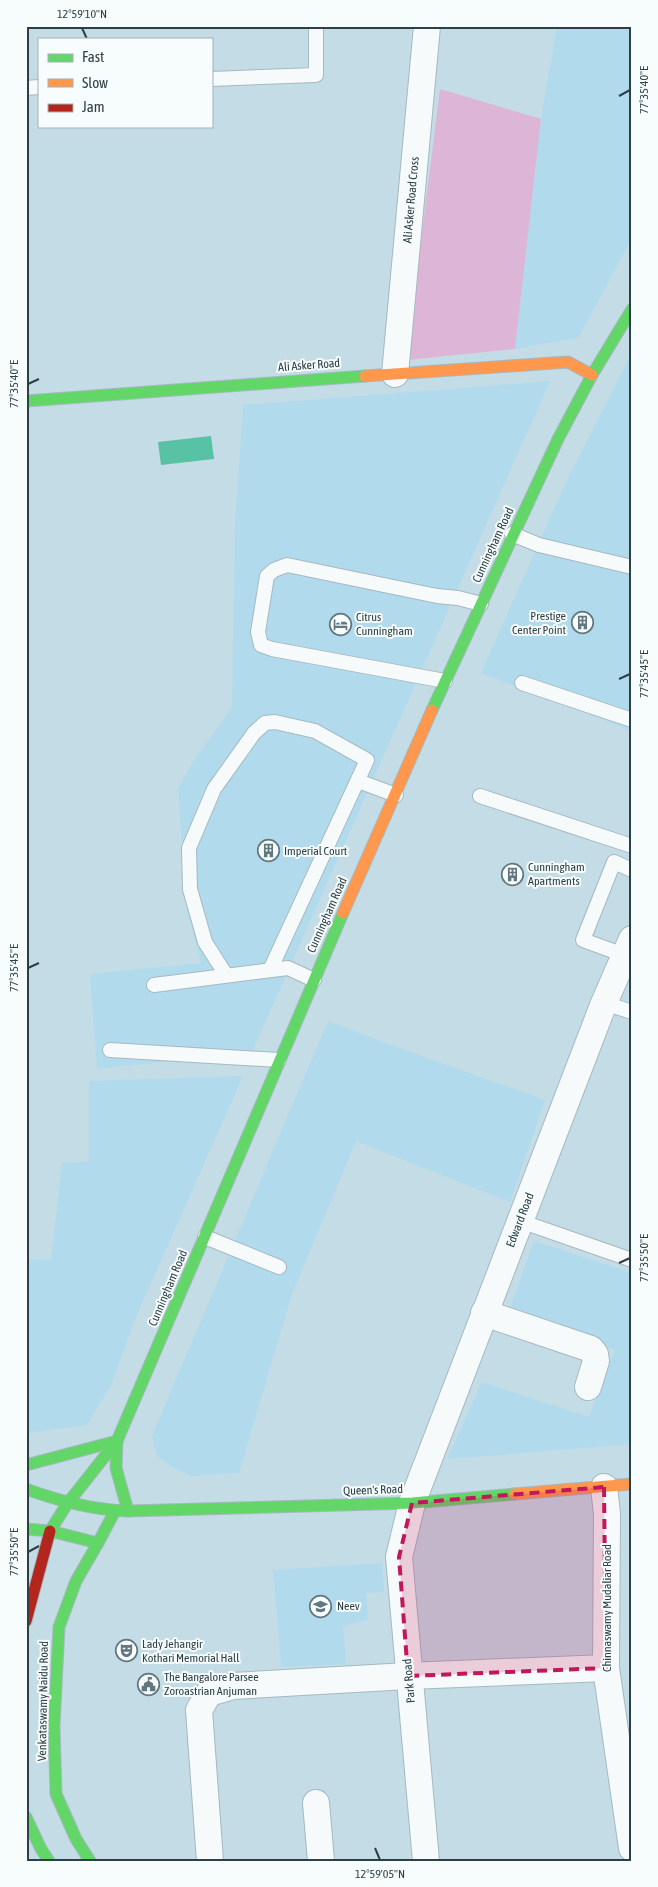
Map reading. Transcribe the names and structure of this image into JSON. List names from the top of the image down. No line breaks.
{"streets":{"main road":["Ali Asker Road","Cunningham Road","Queen's Road","Venkataswamy Naidu Road"],"street":["Ali Asker Road Cross","Edward Road","Chinnaswamy Mudaliar Road","Park Road"]},"crossings":[["Ali Asker Road Cross","Ali Asker Road"],["Ali Asker Road","Cunningham Road"],["Cunningham Road","Queen's Road"],["Edward Road","Queen's Road"],["Edward Road","Park Road"],["Queen's Road","Chinnaswamy Mudaliar Road"],["Queen's Road","Park Road"],["Queen's Road","Venkataswamy Naidu Road"]],"places":{"building":["Prestige Center Point","Imperial Court","Cunningham Apartments"],"hotel":["Citrus Cunningham"],"school or university":["Neev"],"theatre":["Lady Jehangir Kothari Memorial Hall"],"public building":["The Bangalore Parsee Zoroastrian Anjuman"]},"legend":["Fast","Slow","Jam"],"coordinates":["12°59'10\"N","77°35'40\"E","77°35'45\"E","77°35'50\"E","12°59'05\"N"]}
